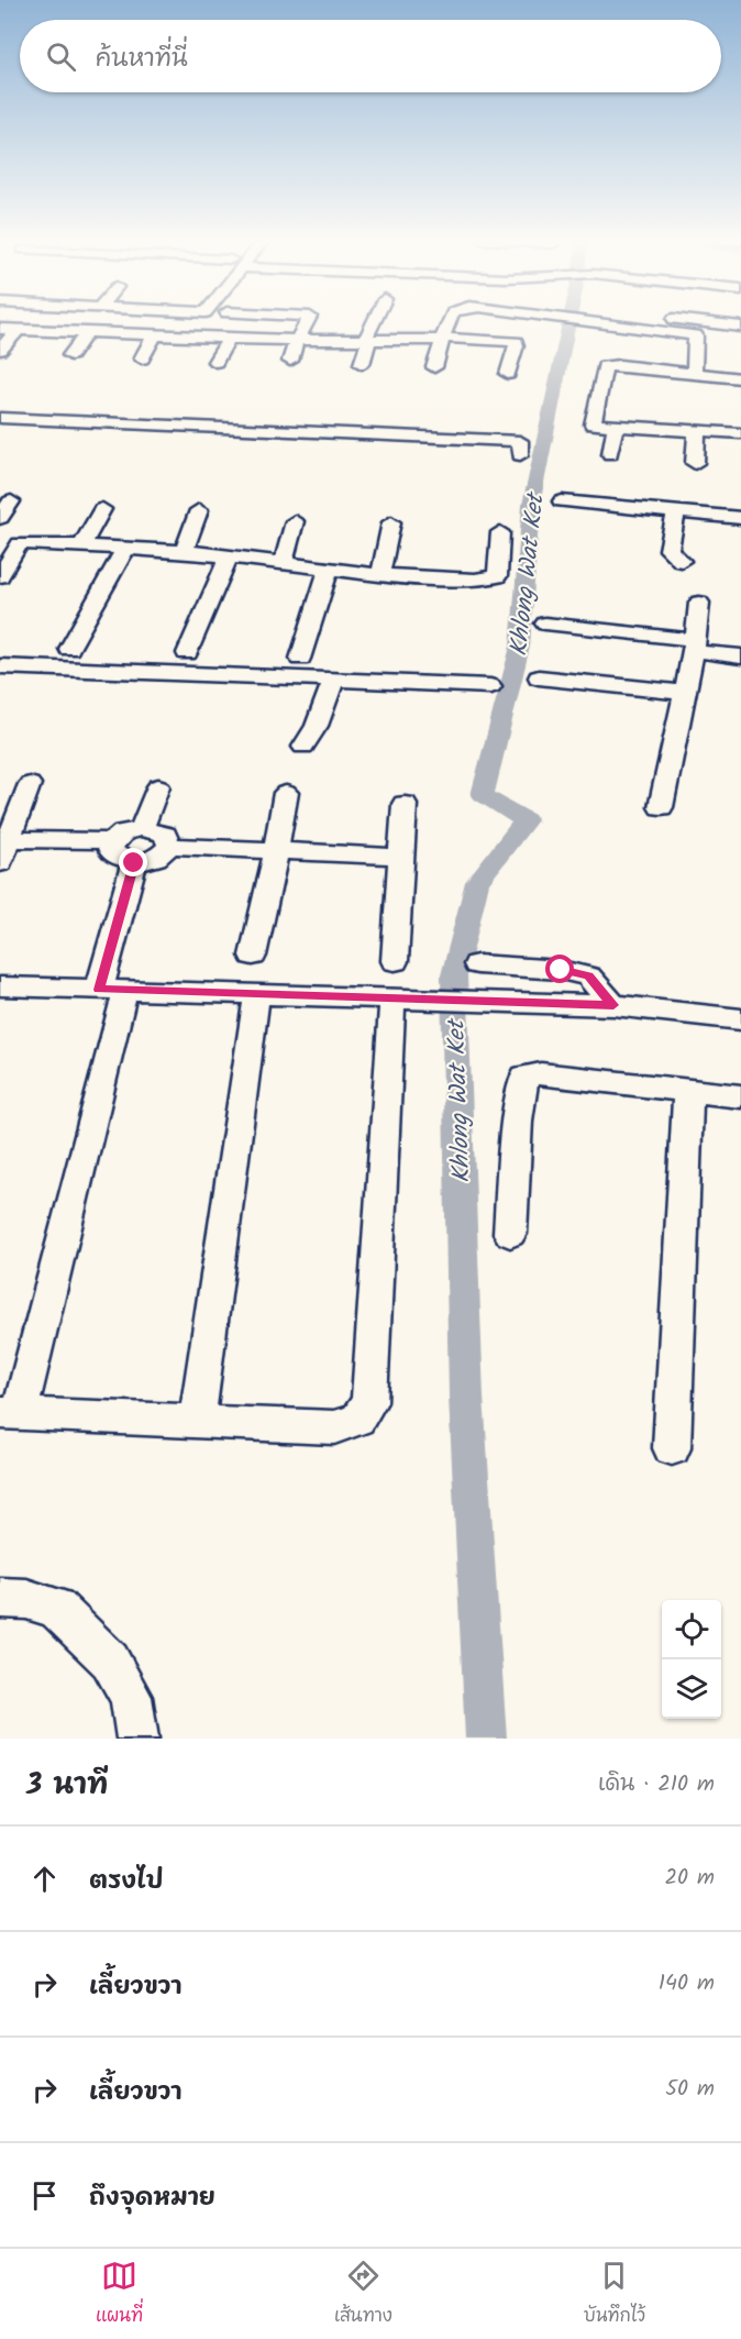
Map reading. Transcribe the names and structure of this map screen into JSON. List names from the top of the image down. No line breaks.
{"water":["Khlong Wat Ket"],"page":{"search":"ค้นหาที่นี่","heading":["3 นาที","เดิน · 210 m"],"list":[["ตรงไป","20 m"],["เลี้ยวขวา","140 m"],["เลี้ยวขวา","50 m"],"ถึงจุดหมาย"],"nav":["แผนที่","เส้นทาง","บันทึกไว้"]}}
